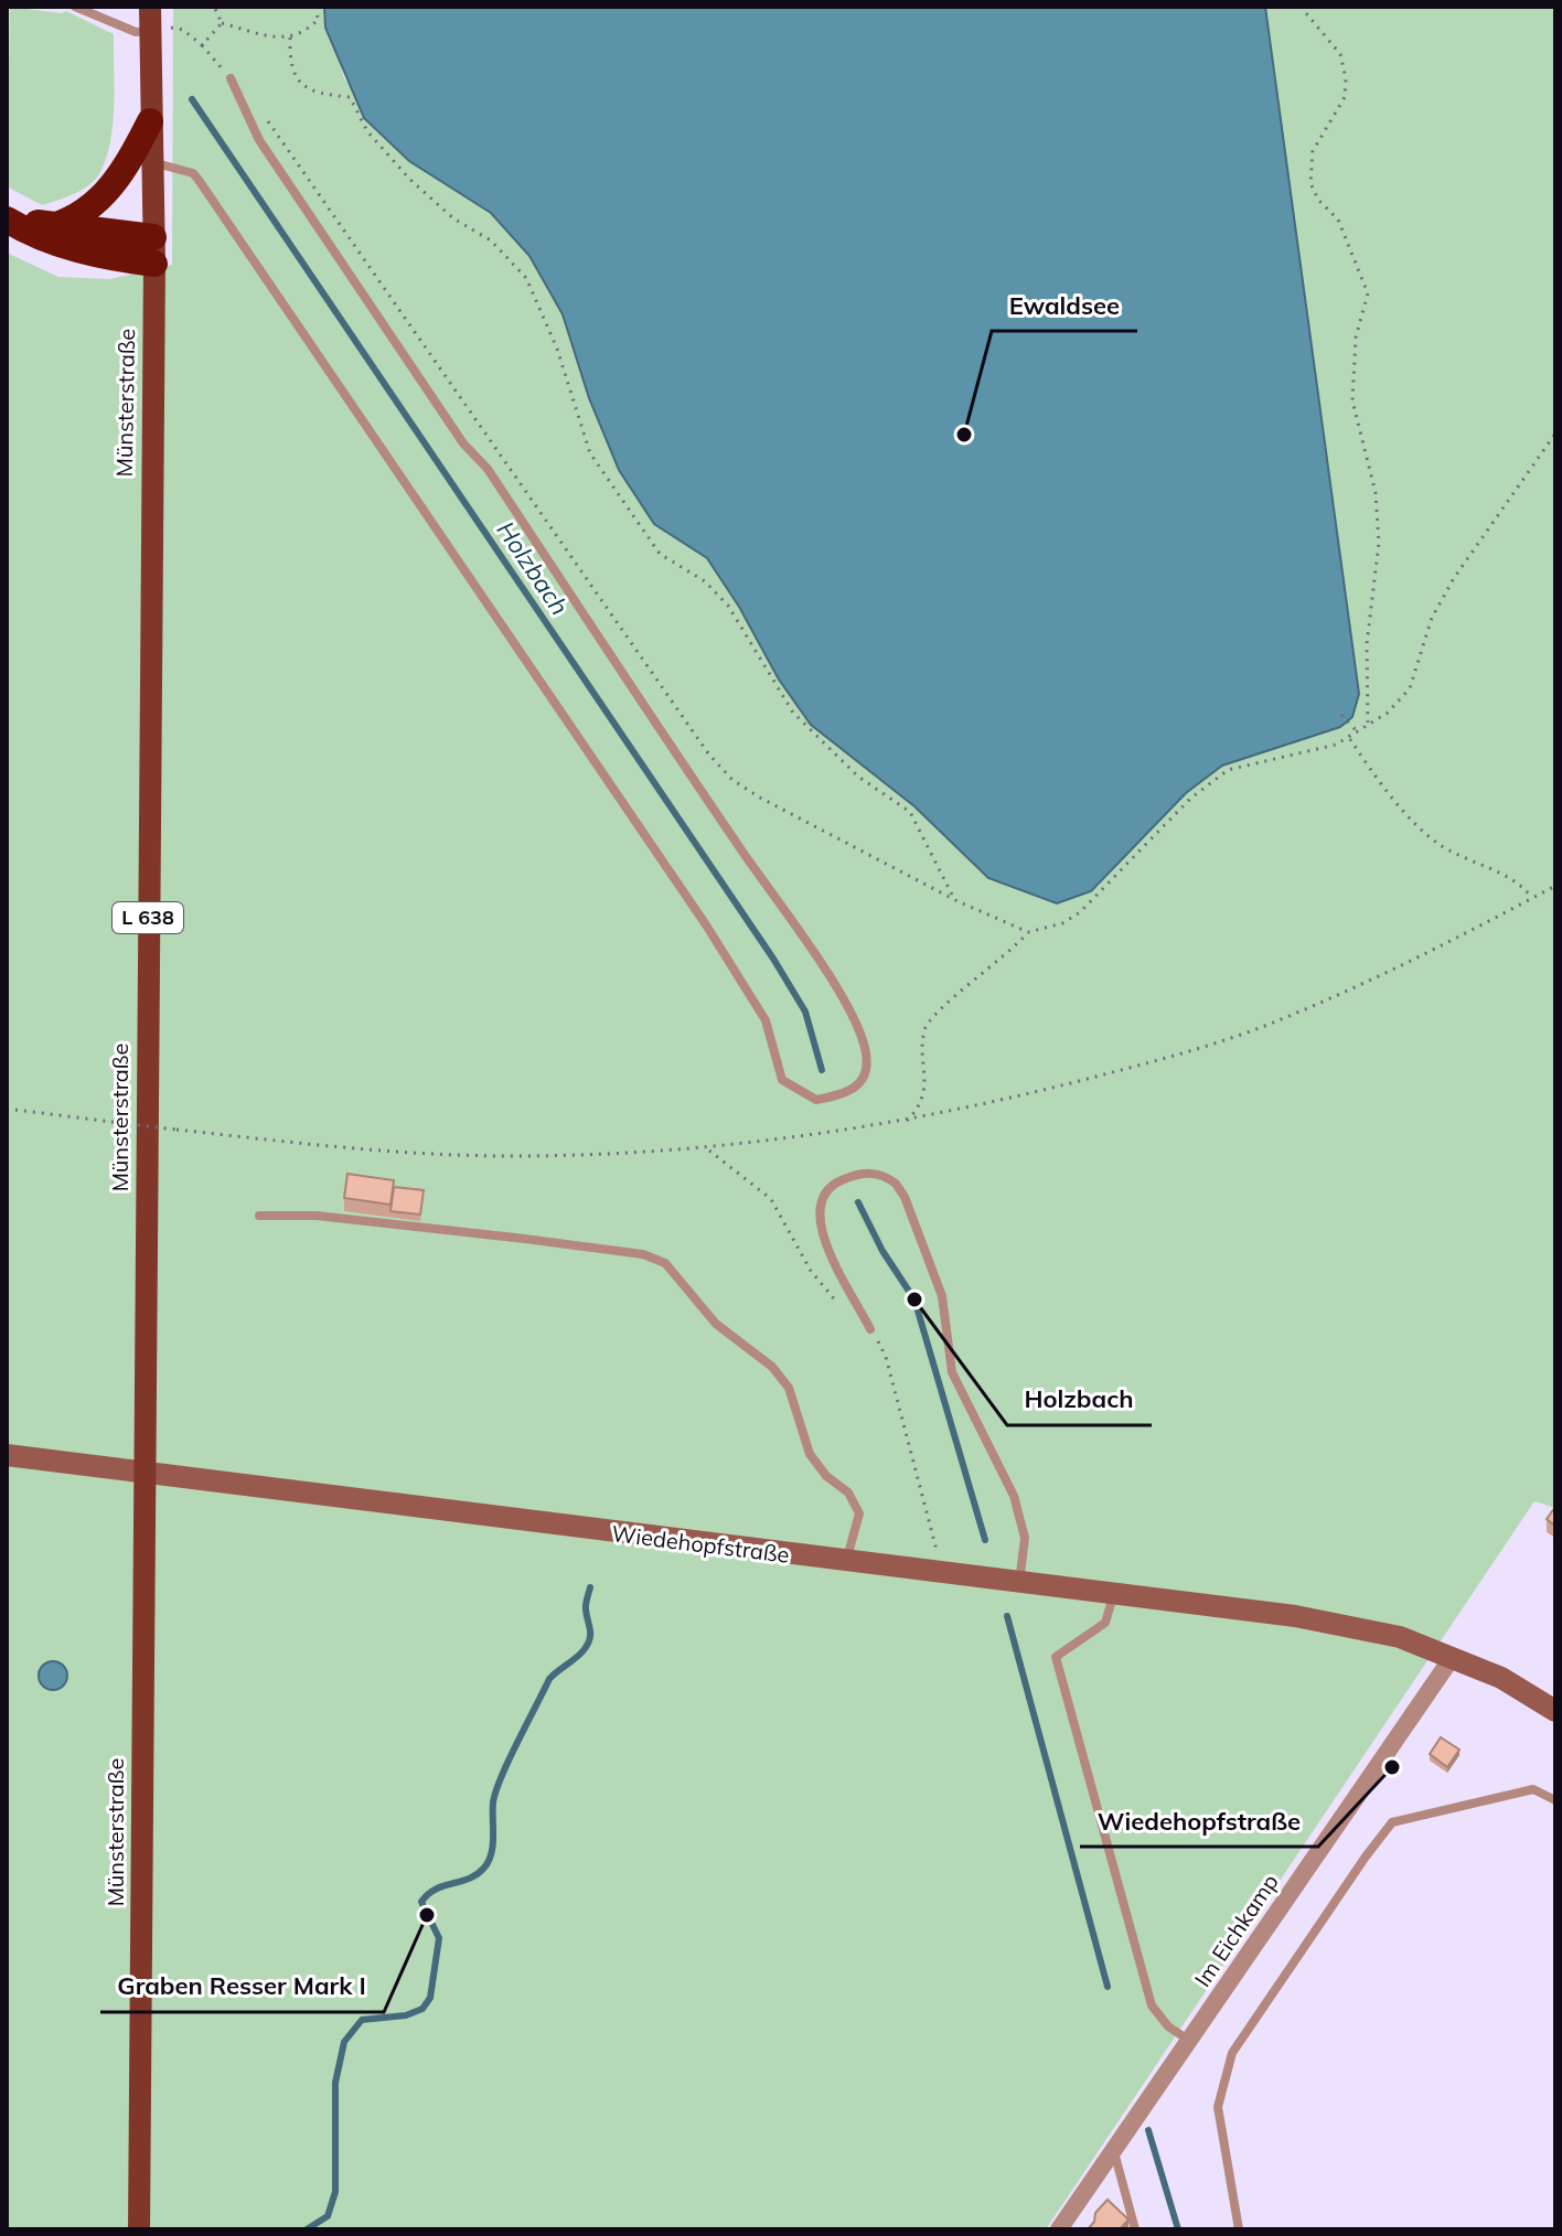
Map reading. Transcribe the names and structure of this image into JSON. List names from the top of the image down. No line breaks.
{"streets":{"main road":["Münsterstraße","L 638","Wiedehopfstraße"],"street":["Im Eichkamp"]},"crossings":[["Münsterstraße","Wiedehopfstraße"],["Wiedehopfstraße","Im Eichkamp"]],"water":["Holzbach"],"places":["Ewaldsee","Holzbach","Wiedehopfstraße","Graben Resser Mark I"]}
